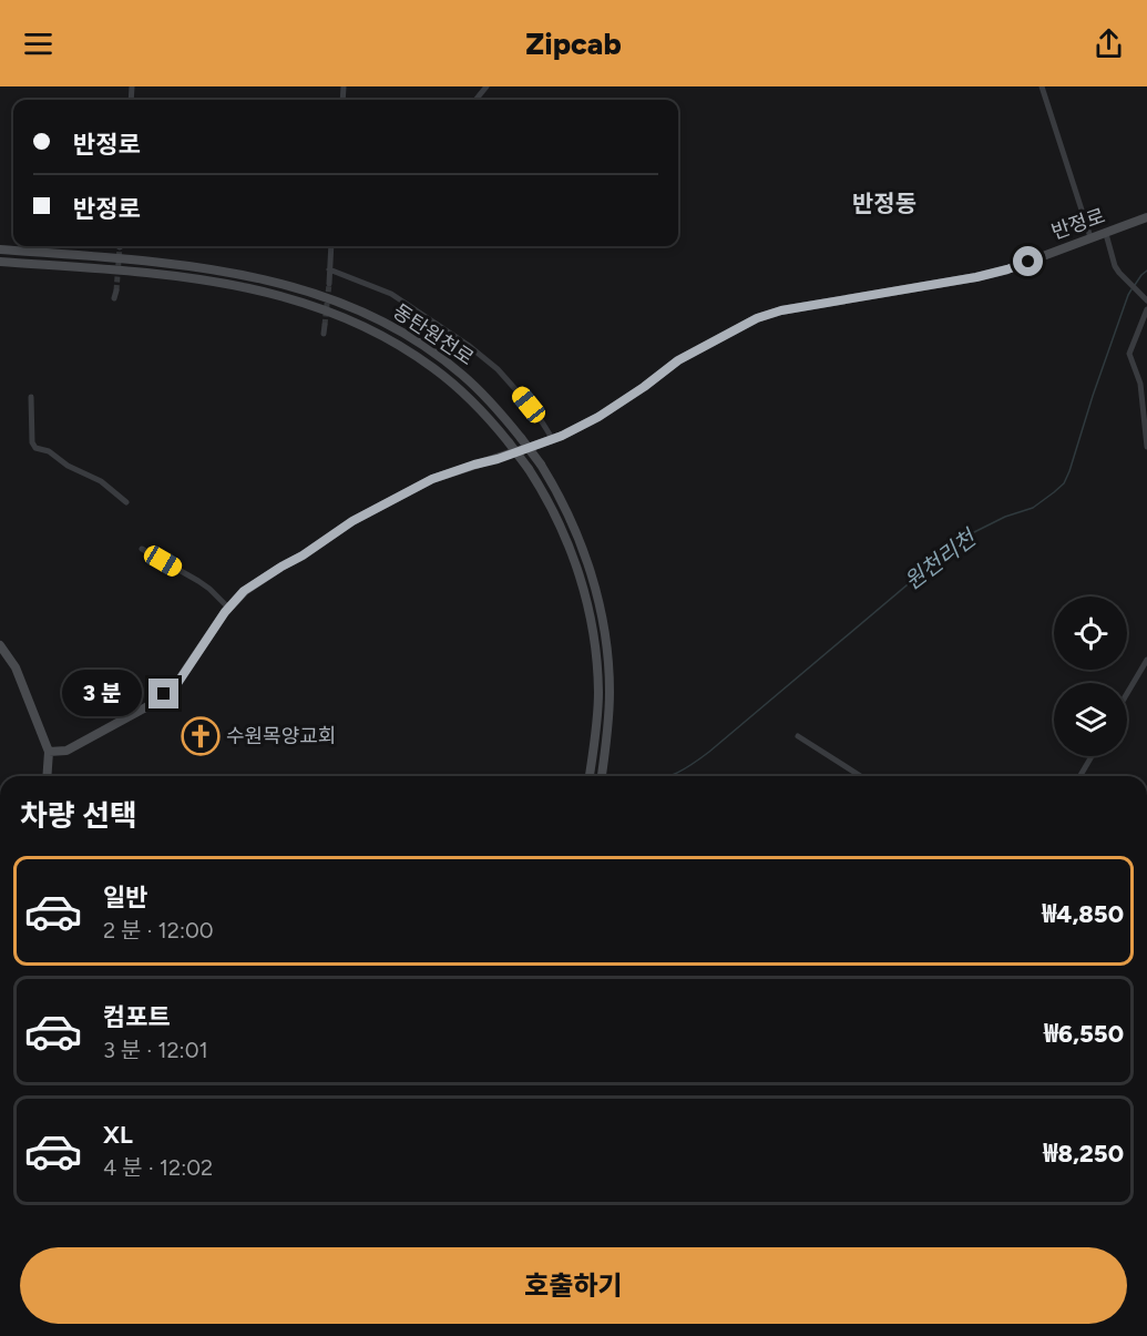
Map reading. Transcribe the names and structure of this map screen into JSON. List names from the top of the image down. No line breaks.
{"streets":{"main road":["반정로","동탄원천로"]},"districts":["반정동"],"water":["원천리천"],"places":{"church":["수원목양교회"]},"page":{"header":"Zipcab","banner":["반정로","반정로"],"bubble":"3 분","heading":"차량 선택","list":[{"name":"일반","note":"2 분 · 12:00","value":"₩4,850"},{"name":"컴포트","note":"3 분 · 12:01","value":"₩6,550"},{"name":"XL","note":"4 분 · 12:02","value":"₩8,250"}],"buttons":"호출하기"}}
